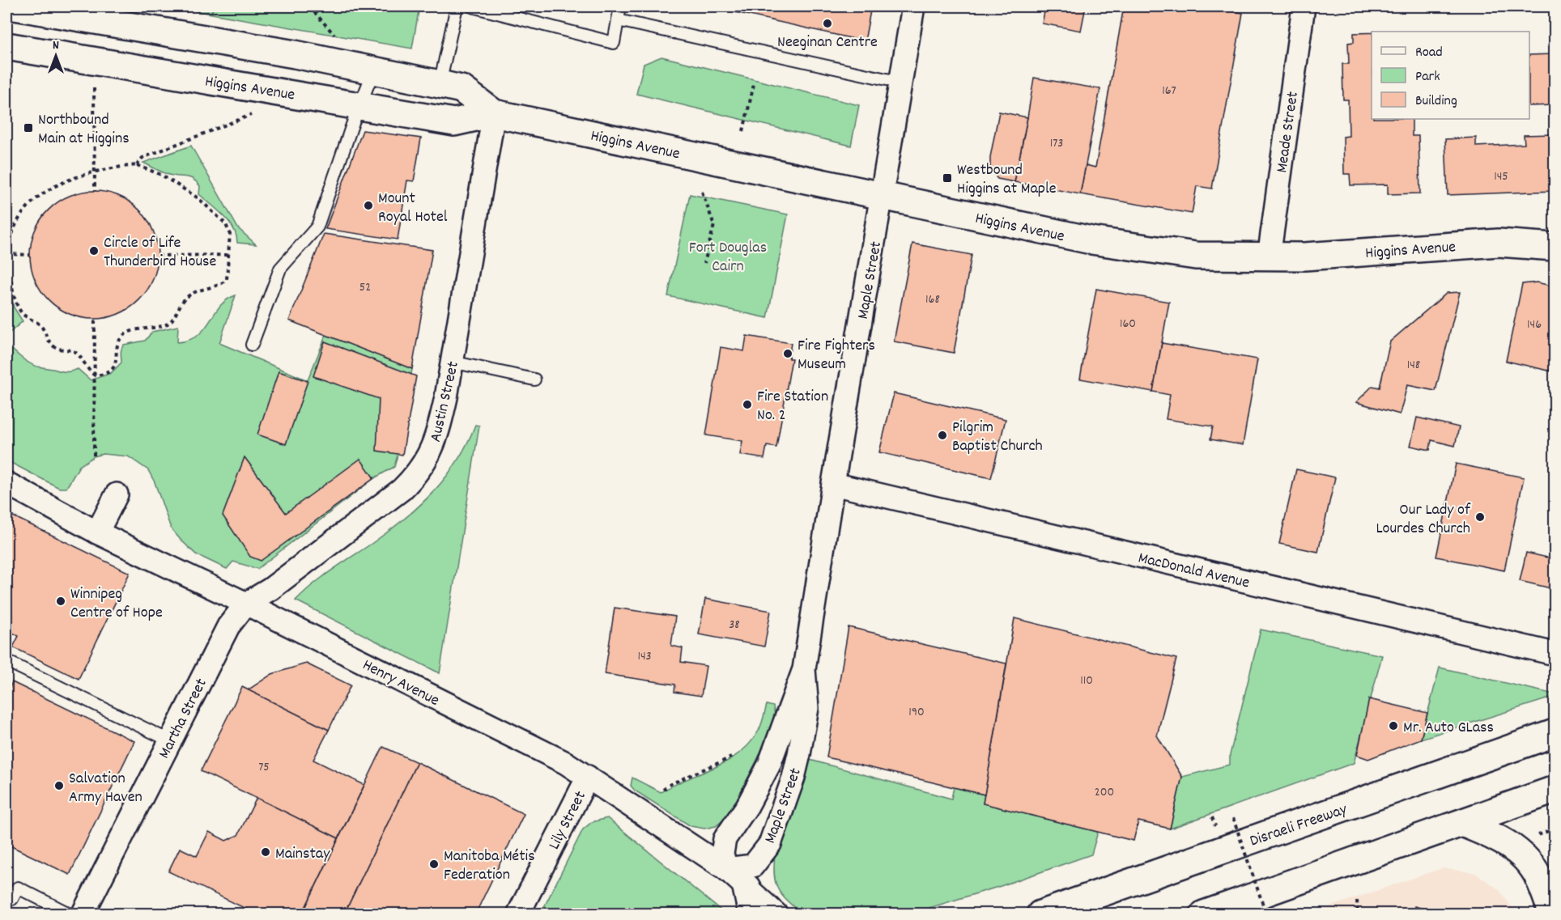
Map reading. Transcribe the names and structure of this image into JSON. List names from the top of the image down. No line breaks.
{"streets":{"main road":["Higgins Avenue","Disraeli Freeway"],"street":["Meade Street","Maple Street","Austin Street","MacDonald Avenue","Henry Avenue","Martha Street","Lily Street"]},"crossings":[["Higgins Avenue","Meade Street"],["Higgins Avenue","Maple Street"],["Higgins Avenue","Austin Street"],["Maple Street","MacDonald Avenue"],["Maple Street","Henry Avenue"],["Austin Street","Henry Avenue"],["Austin Street","Martha Street"],["Henry Avenue","Martha Street"],["Henry Avenue","Lily Street"]],"parks":["Fort Douglas Cairn"],"places":{"other":["Neeginan Centre","Mount Royal Hotel","Circle of Life Thunderbird House","Fire Fighters Museum","Fire Station No. 2","Pilgrim Baptist Church","Our Lady of Lourdes Church","Winnipeg Centre of Hope","Mr. Auto GLass","Salvation Army Haven","Mainstay","Manitoba Métis Federation"],"transit":["Northbound Main at Higgins","Westbound Higgins at Maple"]},"house_numbers":["167","173","145","52","168","160","146","148","38","143","110","190","75","200"],"legend":["Road","Park","Building"],"north":"top"}
